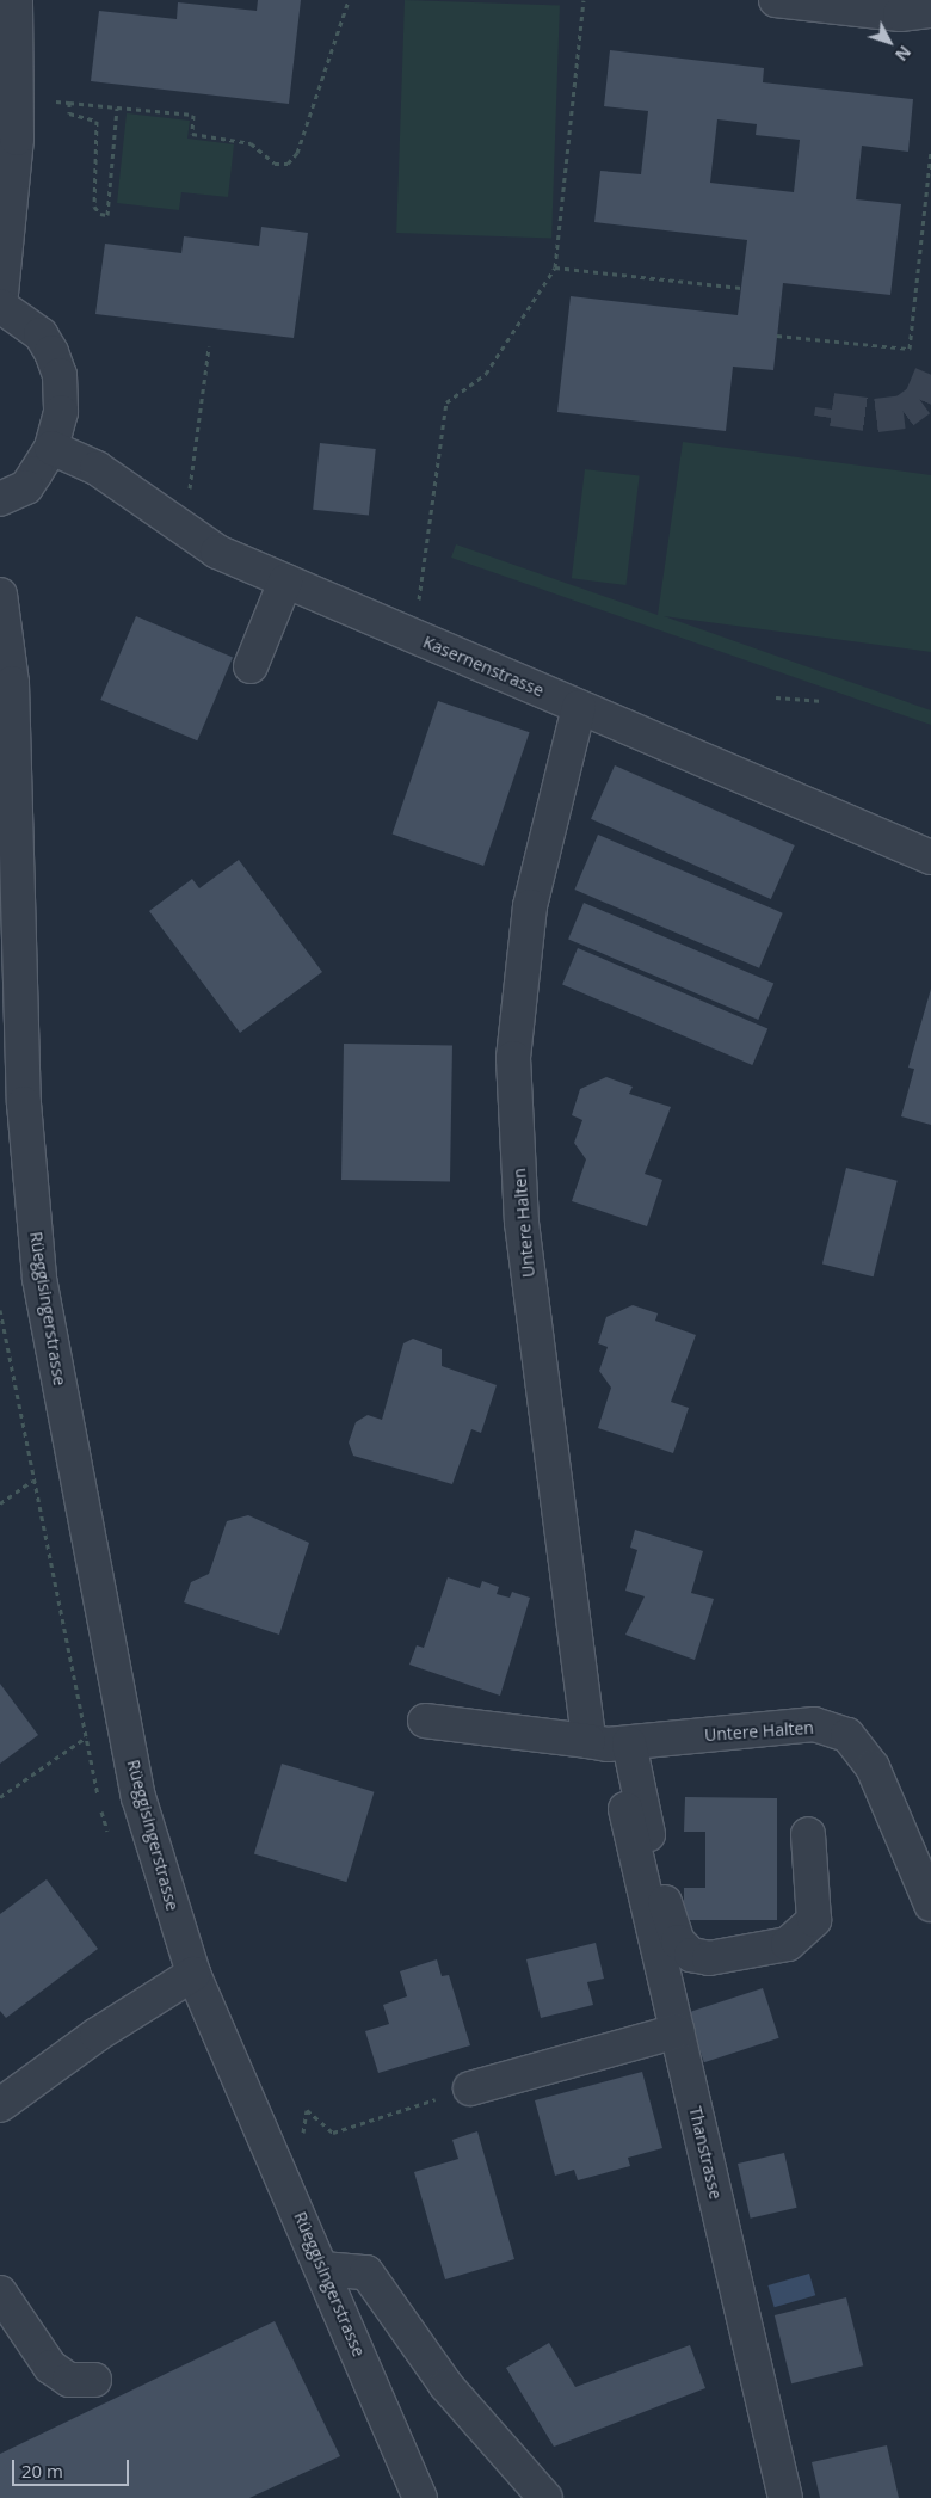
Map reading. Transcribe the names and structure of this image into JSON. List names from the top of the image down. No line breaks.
{"streets":{"street":["Kasernenstrasse","Untere Halten","Rüeggisingerstrasse","Thanstrasse"]},"crossings":[["Kasernenstrasse","Untere Halten"]],"scale_bar":"20 m","north":"bottom right"}
